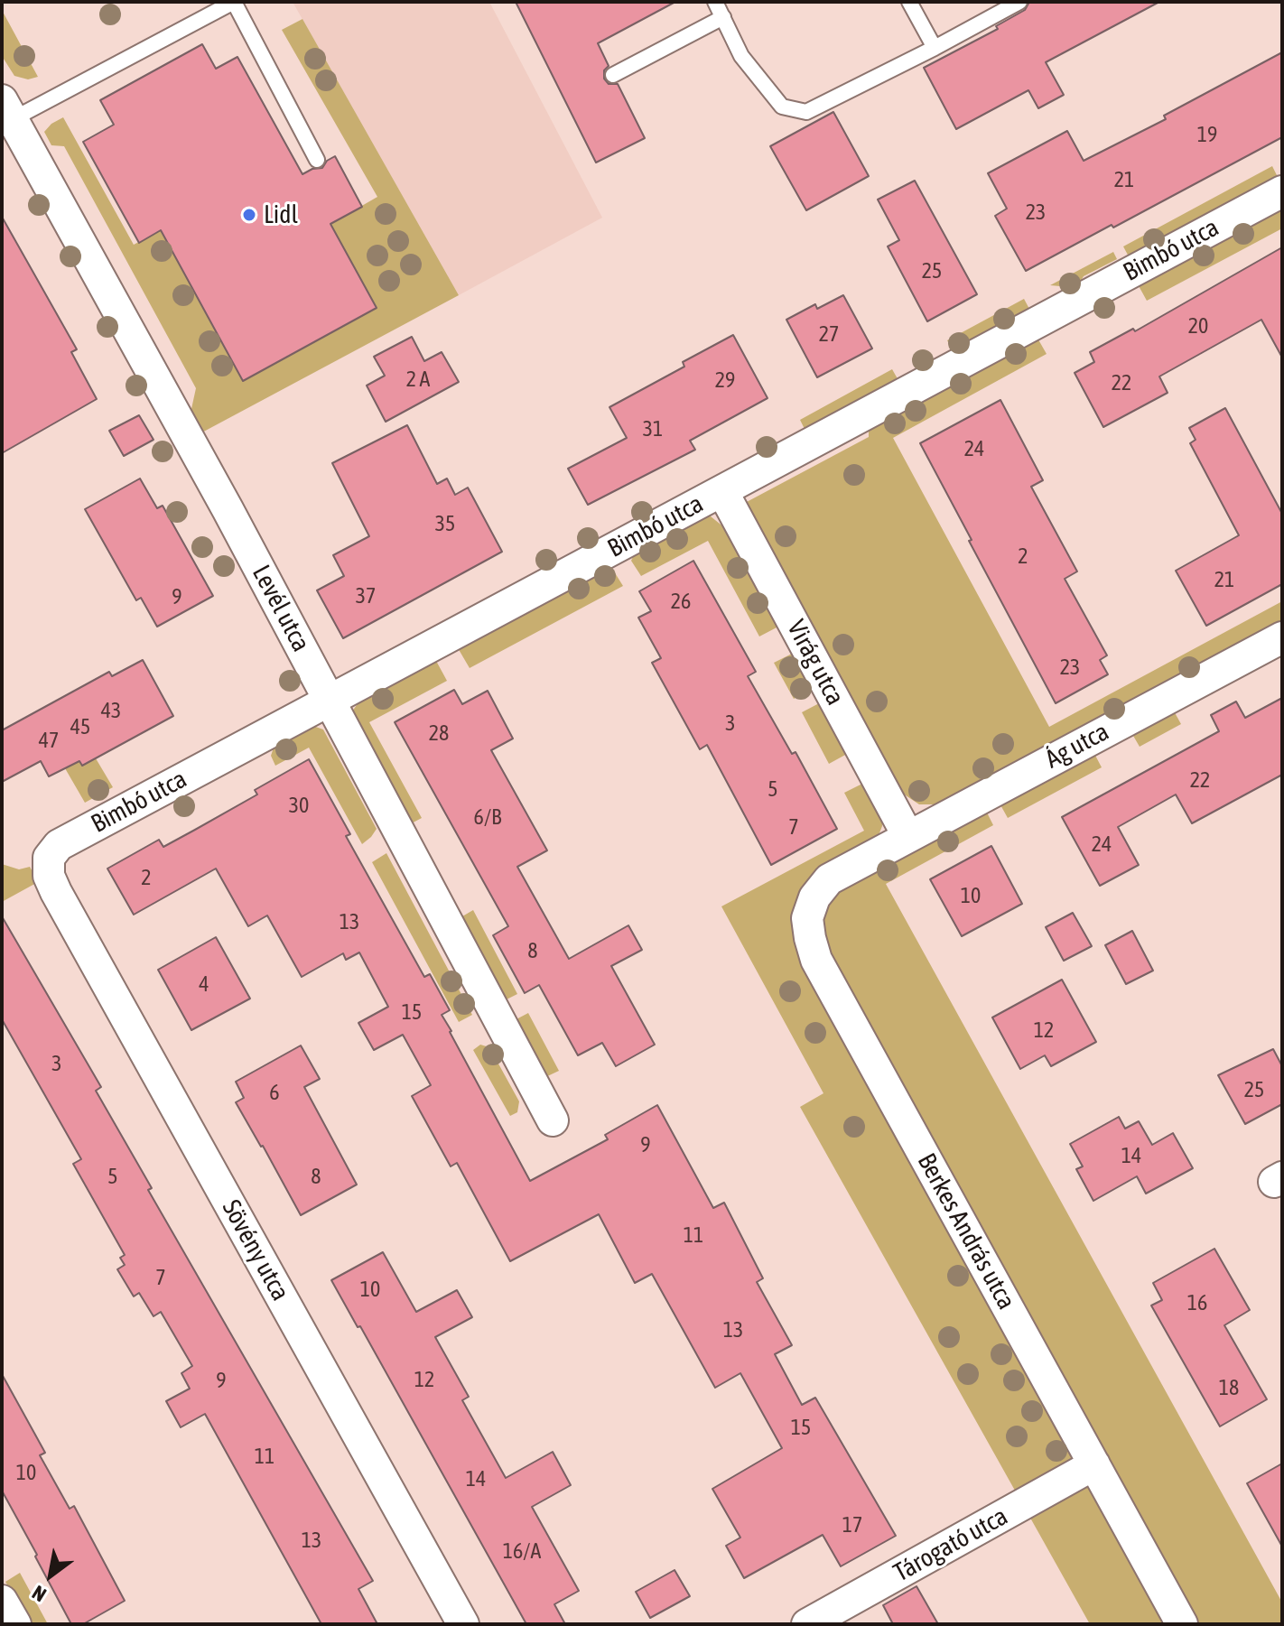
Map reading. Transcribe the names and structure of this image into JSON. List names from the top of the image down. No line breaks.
{"streets":{"street":["Bimbó utca","Levél utca","Virág utca","Ág utca","Berkes András utca","Sövény utca","Tárogató utca"]},"crossings":[["Bimbó utca","Levél utca"],["Bimbó utca","Virág utca"],["Bimbó utca","Sövény utca"],["Virág utca","Ág utca"],["Ág utca","Berkes András utca"],["Berkes András utca","Tárogató utca"]],"places":["Lidl"],"house_numbers":["19","21","23","25","20","27","2 A","29","22","31","24","35","2","21","37","9","26","23","43","3","45","28","47","22","5","30","6/B","7","24","2","10","13","8","4","15","12","3","25","6","9","14","5","8","11","7","10","16","13","12","9","18","15","11","10","14","17","13","16/A"],"north":"bottom left"}
